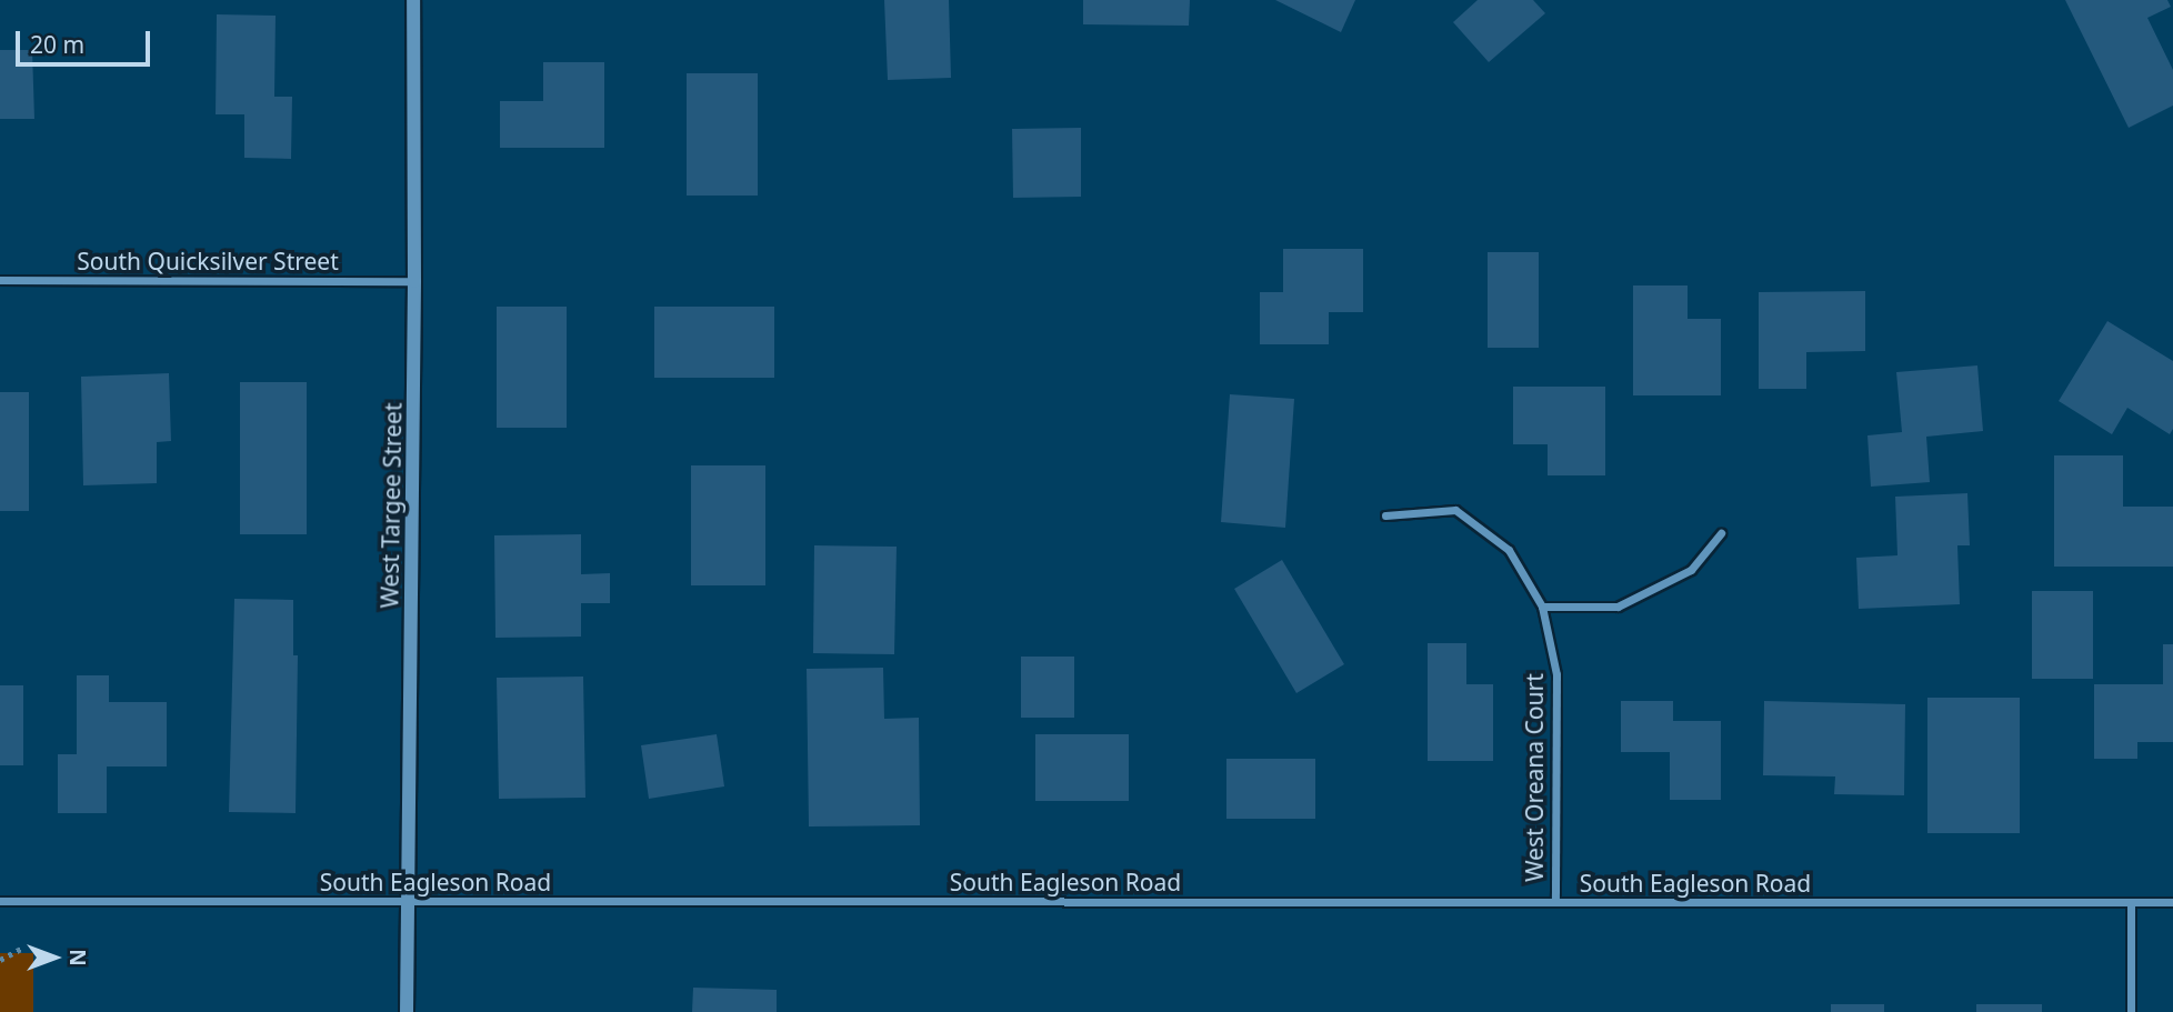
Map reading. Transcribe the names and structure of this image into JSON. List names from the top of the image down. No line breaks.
{"streets":{"street":["South Quicksilver Street","West Targee Street","West Oreana Court","South Eagleson Road"]},"crossings":[["South Quicksilver Street","West Targee Street"],["West Targee Street","South Eagleson Road"],["West Oreana Court","South Eagleson Road"]],"scale_bar":"20 m","north":"right"}
